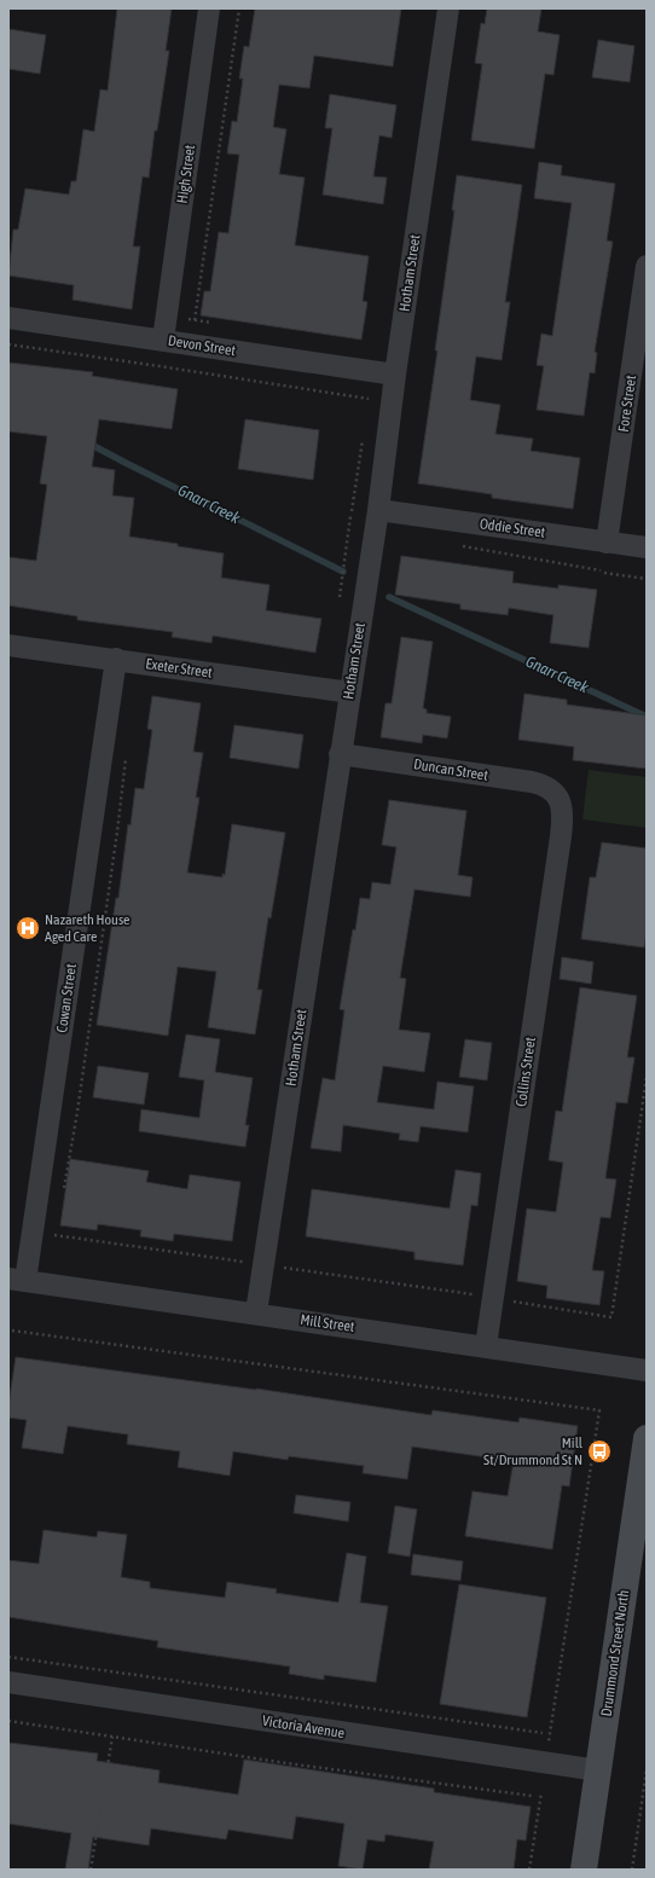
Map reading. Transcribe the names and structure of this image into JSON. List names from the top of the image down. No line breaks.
{"streets":{"main road":["Drummond Street North"],"street":["High Street","Hotham Street","Devon Street","Fore Street","Oddie Street","Exeter Street","Duncan Street","Cowan Street","Collins Street","Mill Street","Victoria Avenue"]},"crossings":[["High Street","Devon Street"],["Hotham Street","Devon Street"],["Hotham Street","Oddie Street"],["Hotham Street","Exeter Street"],["Hotham Street","Duncan Street"],["Hotham Street","Mill Street"],["Fore Street","Oddie Street"],["Exeter Street","Cowan Street"],["Duncan Street","Collins Street"],["Cowan Street","Mill Street"],["Collins Street","Mill Street"],["Drummond Street North","Victoria Avenue"]],"water":["Gnarr Creek"],"places":{"hospital":["Nazareth House Aged Care"],"bus stop":["Mill St/Drummond St N"]}}
